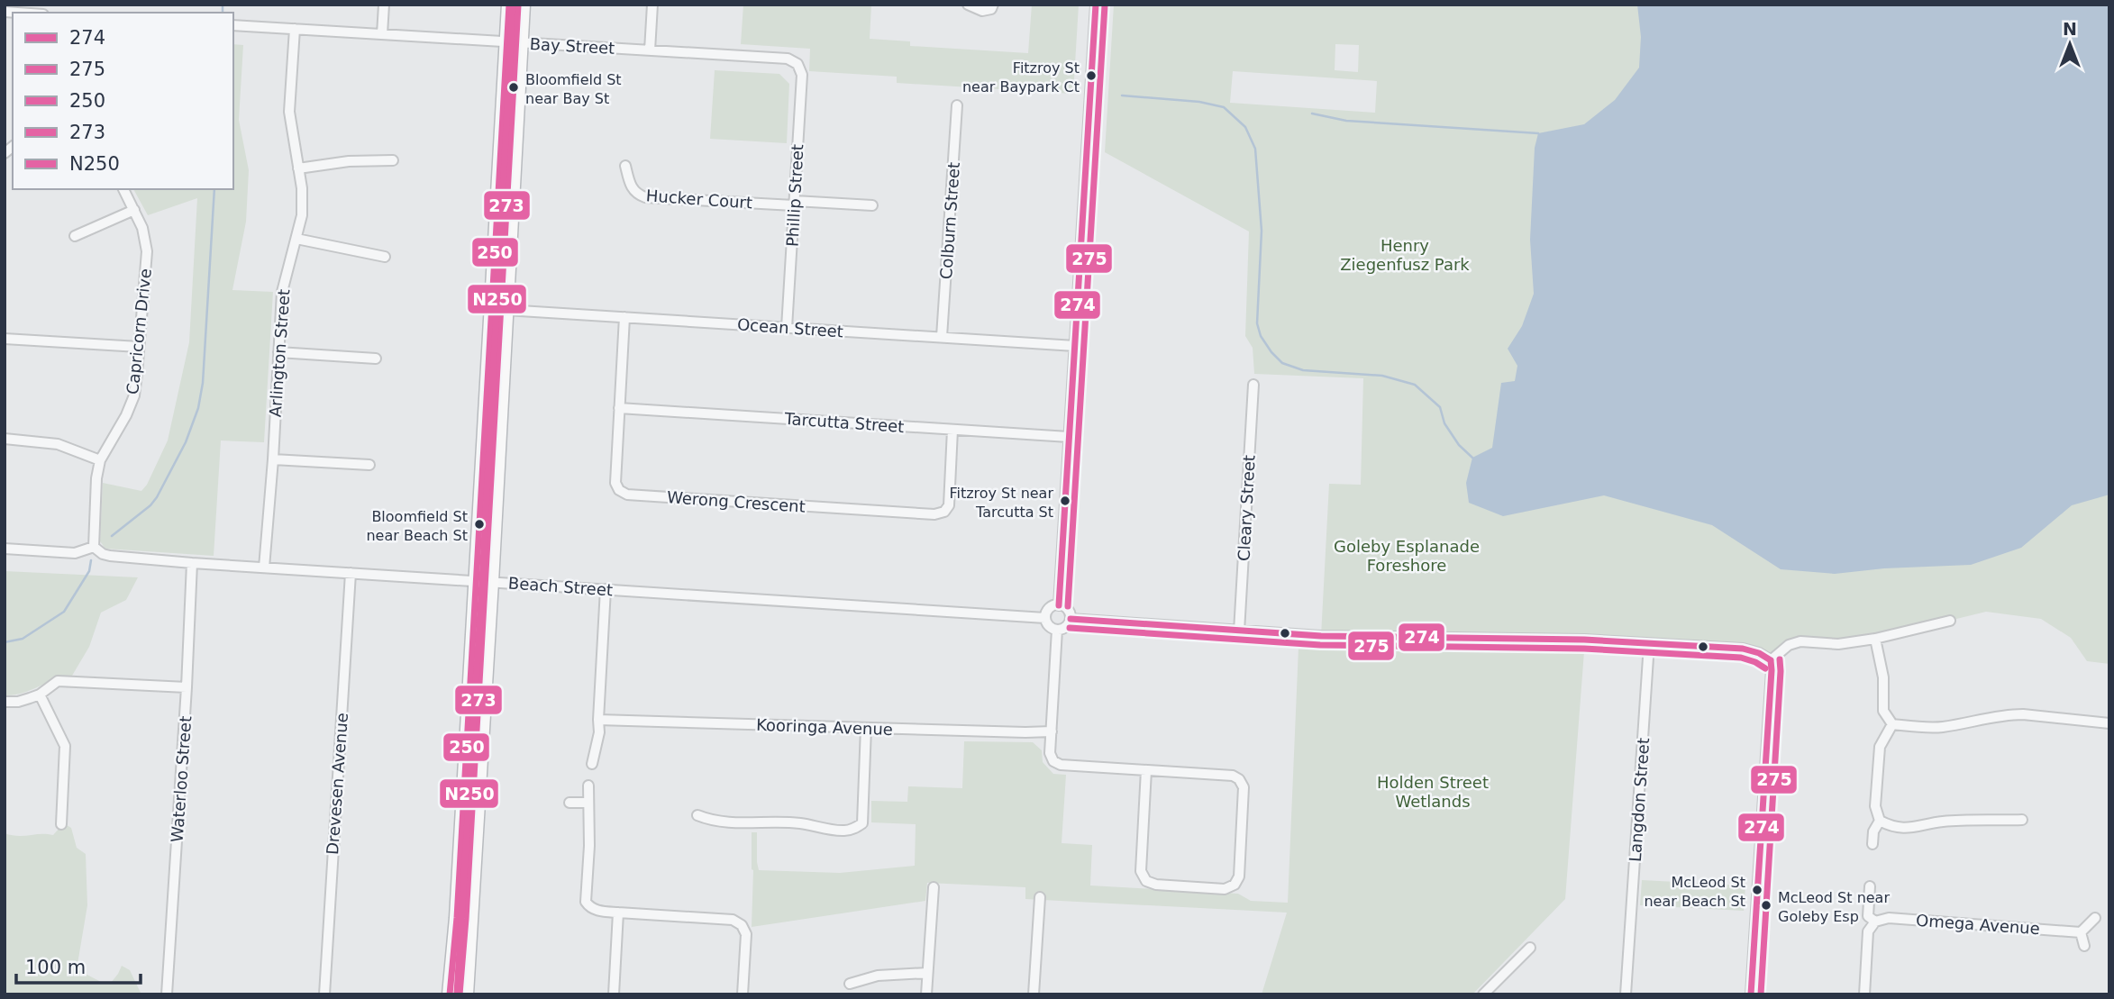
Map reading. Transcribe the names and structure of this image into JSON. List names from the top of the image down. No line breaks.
{"streets":{"street":["Bay Street","Phillip Street","Hucker Court","Colburn Street","Ocean Street","Capricorn Drive","Arlington Street","Tarcutta Street","Werong Crescent","Cleary Street","Beach Street","Kooringa Avenue","Waterloo Street","Drevesen Avenue","Langdon Street","Omega Avenue"]},"crossings":[["Bay Street","Phillip Street"],["Bay Street","Arlington Street"],["Phillip Street","Hucker Court"],["Phillip Street","Ocean Street"],["Colburn Street","Ocean Street"],["Ocean Street","Werong Crescent"],["Capricorn Drive","Beach Street"],["Arlington Street","Beach Street"],["Tarcutta Street","Werong Crescent"],["Beach Street","Waterloo Street"],["Beach Street","Drevesen Avenue"]],"parks":["Henry Ziegenfusz Park","Goleby Esplanade Foreshore","Holden Street Wetlands"],"places":["Fitzroy St near Baypark Ct","Bloomfield St near Bay St","Fitzroy St near Tarcutta St","Bloomfield St near Beach St","McLeod St near Beach St","McLeod St near Goleby Esp"],"lines":["transit line 274","transit line 250","transit line N250","transit line 275","transit line 273"],"legend":["274","275","250","273","N250"],"scale_bar":"100 m","north":"top"}
